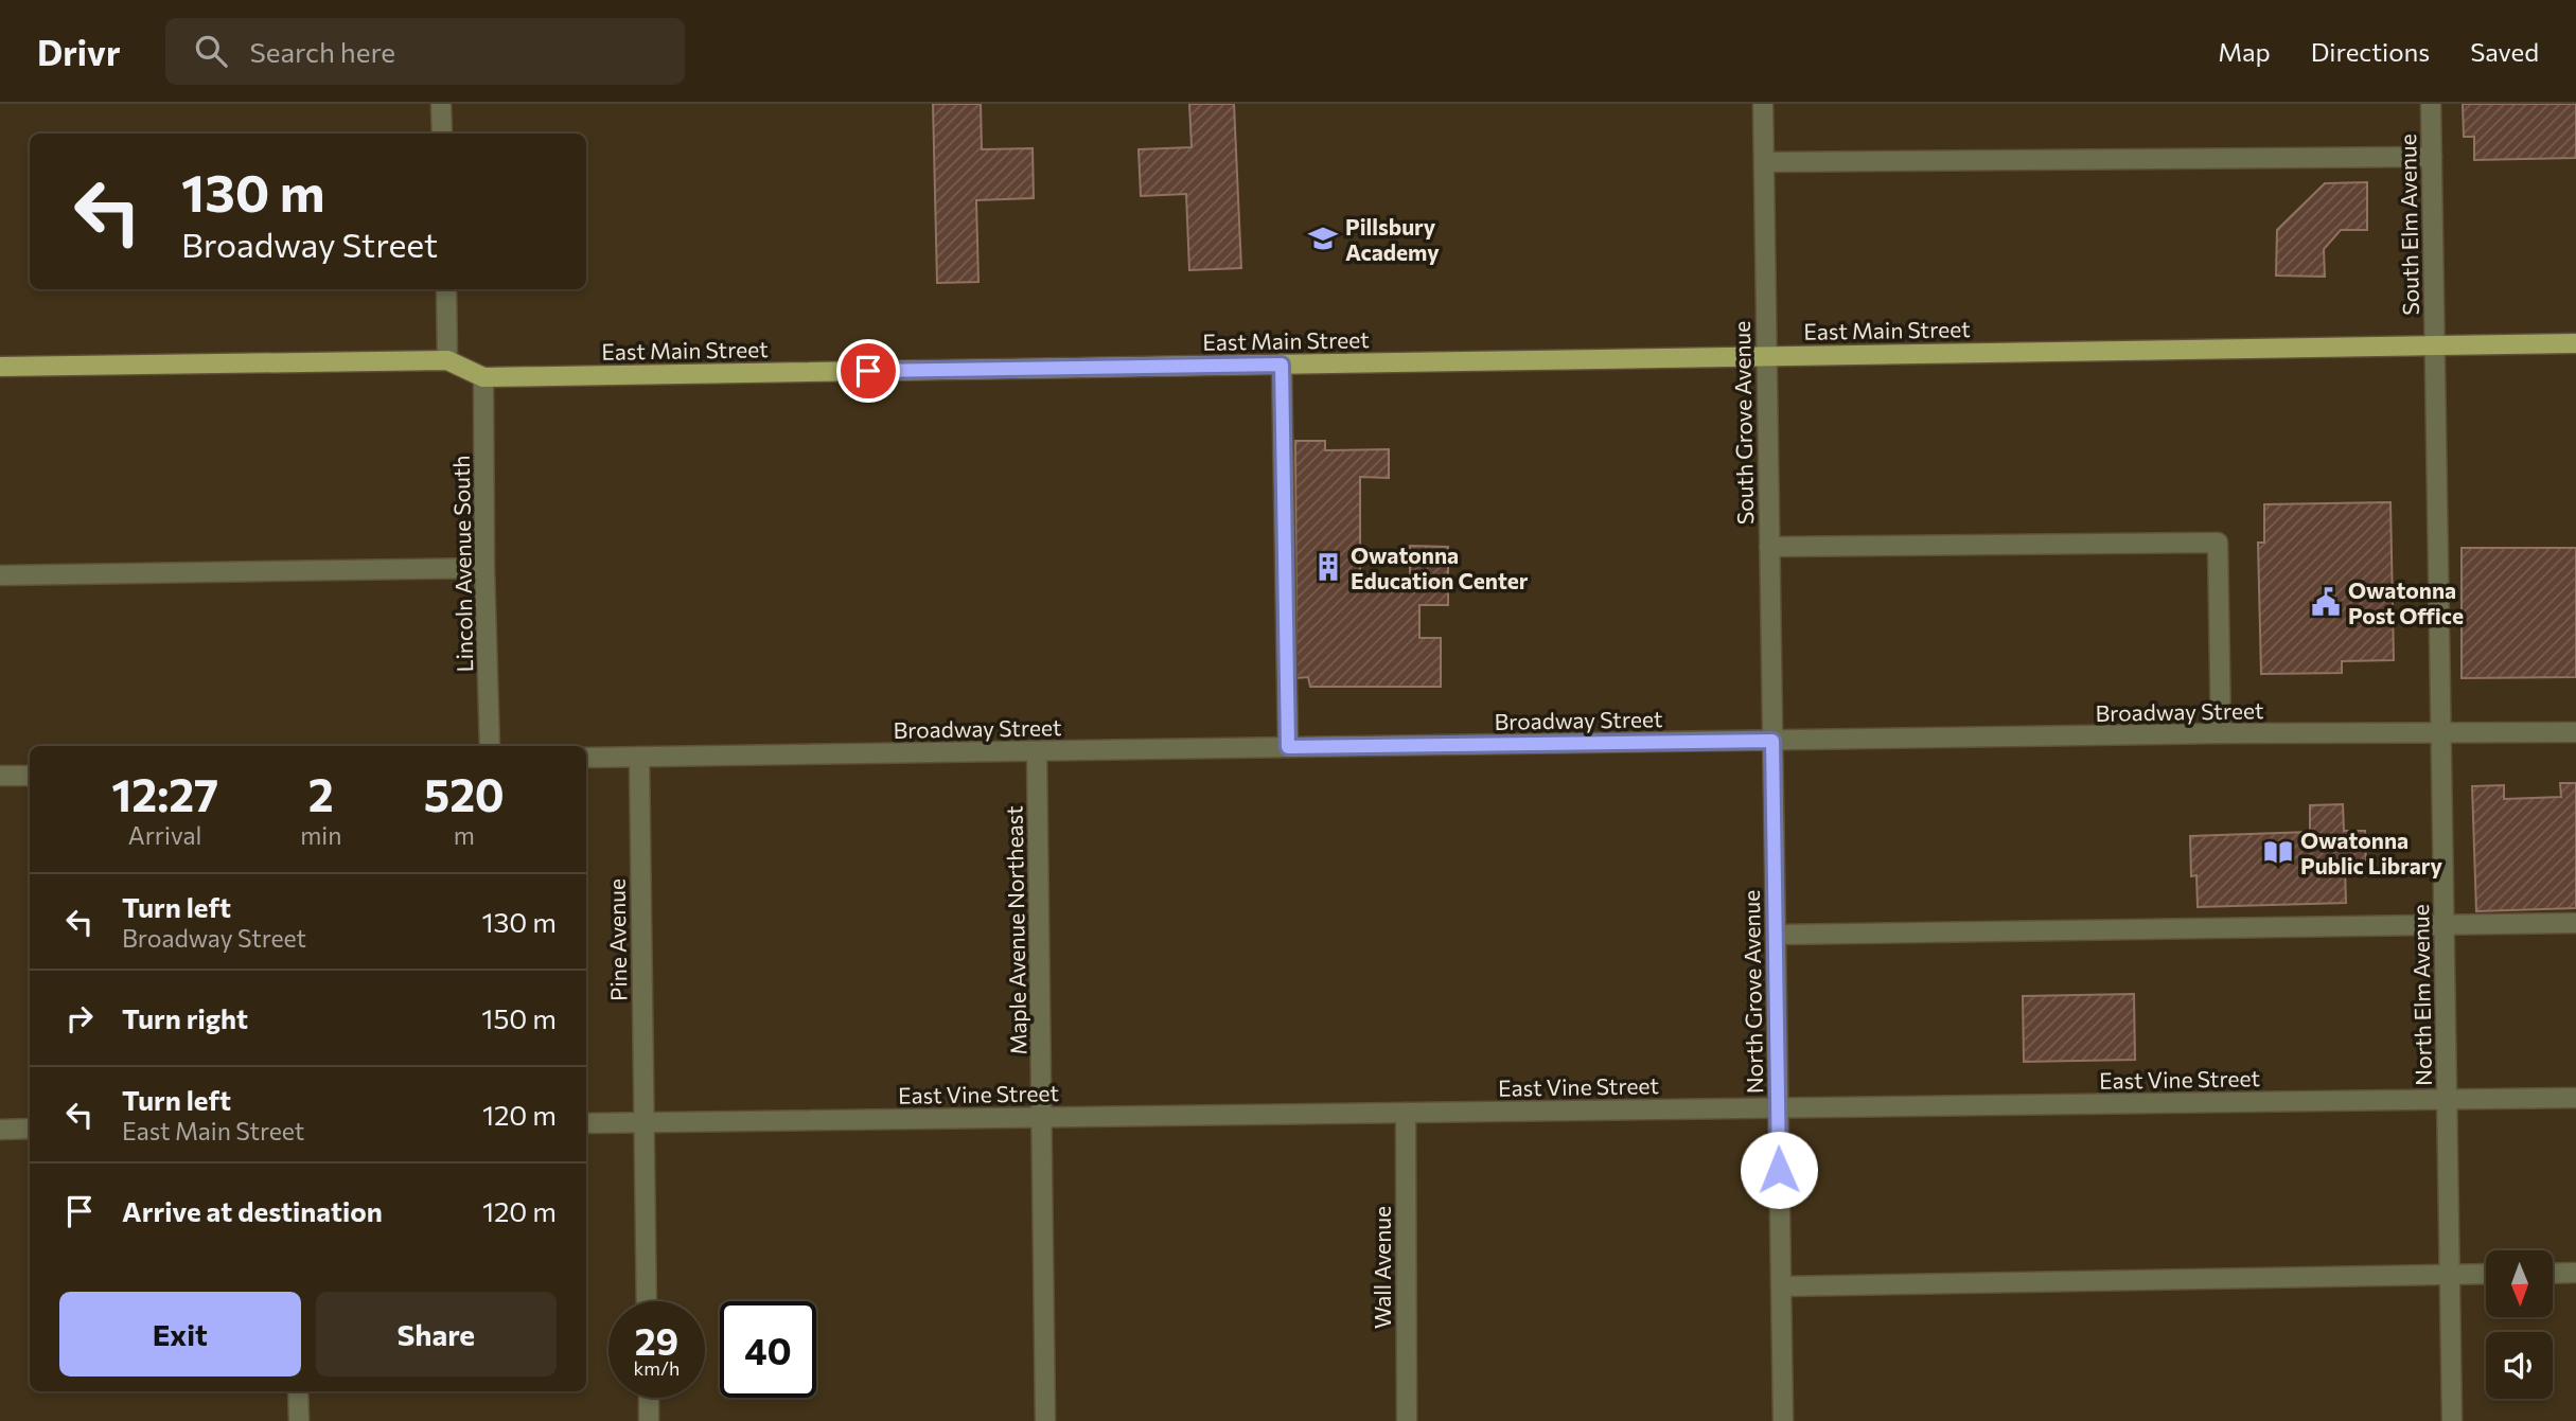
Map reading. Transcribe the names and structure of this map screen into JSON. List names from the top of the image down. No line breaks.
{"streets":{"main road":["East Main Street"],"street":["South Elm Avenue","South Grove Avenue","Lincoln Avenue South","Broadway Street","Maple Avenue Northeast","Pine Avenue","North Grove Avenue","North Elm Avenue","East Vine Street","Wall Avenue"]},"crossings":[["South Elm Avenue","East Main Street"],["South Elm Avenue","North Elm Avenue"],["East Main Street","South Grove Avenue"],["East Main Street","Lincoln Avenue South"],["East Main Street","North Elm Avenue"],["South Grove Avenue","Broadway Street"],["South Grove Avenue","North Grove Avenue"],["Broadway Street","Maple Avenue Northeast"],["Broadway Street","Pine Avenue"],["Broadway Street","North Grove Avenue"],["Broadway Street","North Elm Avenue"],["Maple Avenue Northeast","East Vine Street"],["Pine Avenue","East Vine Street"],["North Grove Avenue","East Vine Street"],["North Elm Avenue","East Vine Street"],["East Vine Street","Wall Avenue"]],"places":{"school or university":["Pillsbury Academy"],"building":["Owatonna Education Center"],"public building":["Owatonna Post Office"],"library":["Owatonna Public Library"]},"north":"bottom","page":{"header":"Drivr","search":"Search here","nav":["Map","Directions","Saved"],"turn":["130 m","Broadway Street"],"eta":["12:27","Arrival","2","min","520","m"],"list":[{"name":"Turn left","note":"Broadway Street","value":"130 m"},{"name":"Turn right","value":"150 m"},{"name":"Turn left","note":"East Main Street","value":"120 m"},{"name":"Arrive at destination","value":"120 m"}],"buttons":["Exit","Share"],"speed":"29 km/h","limit":"40"}}
